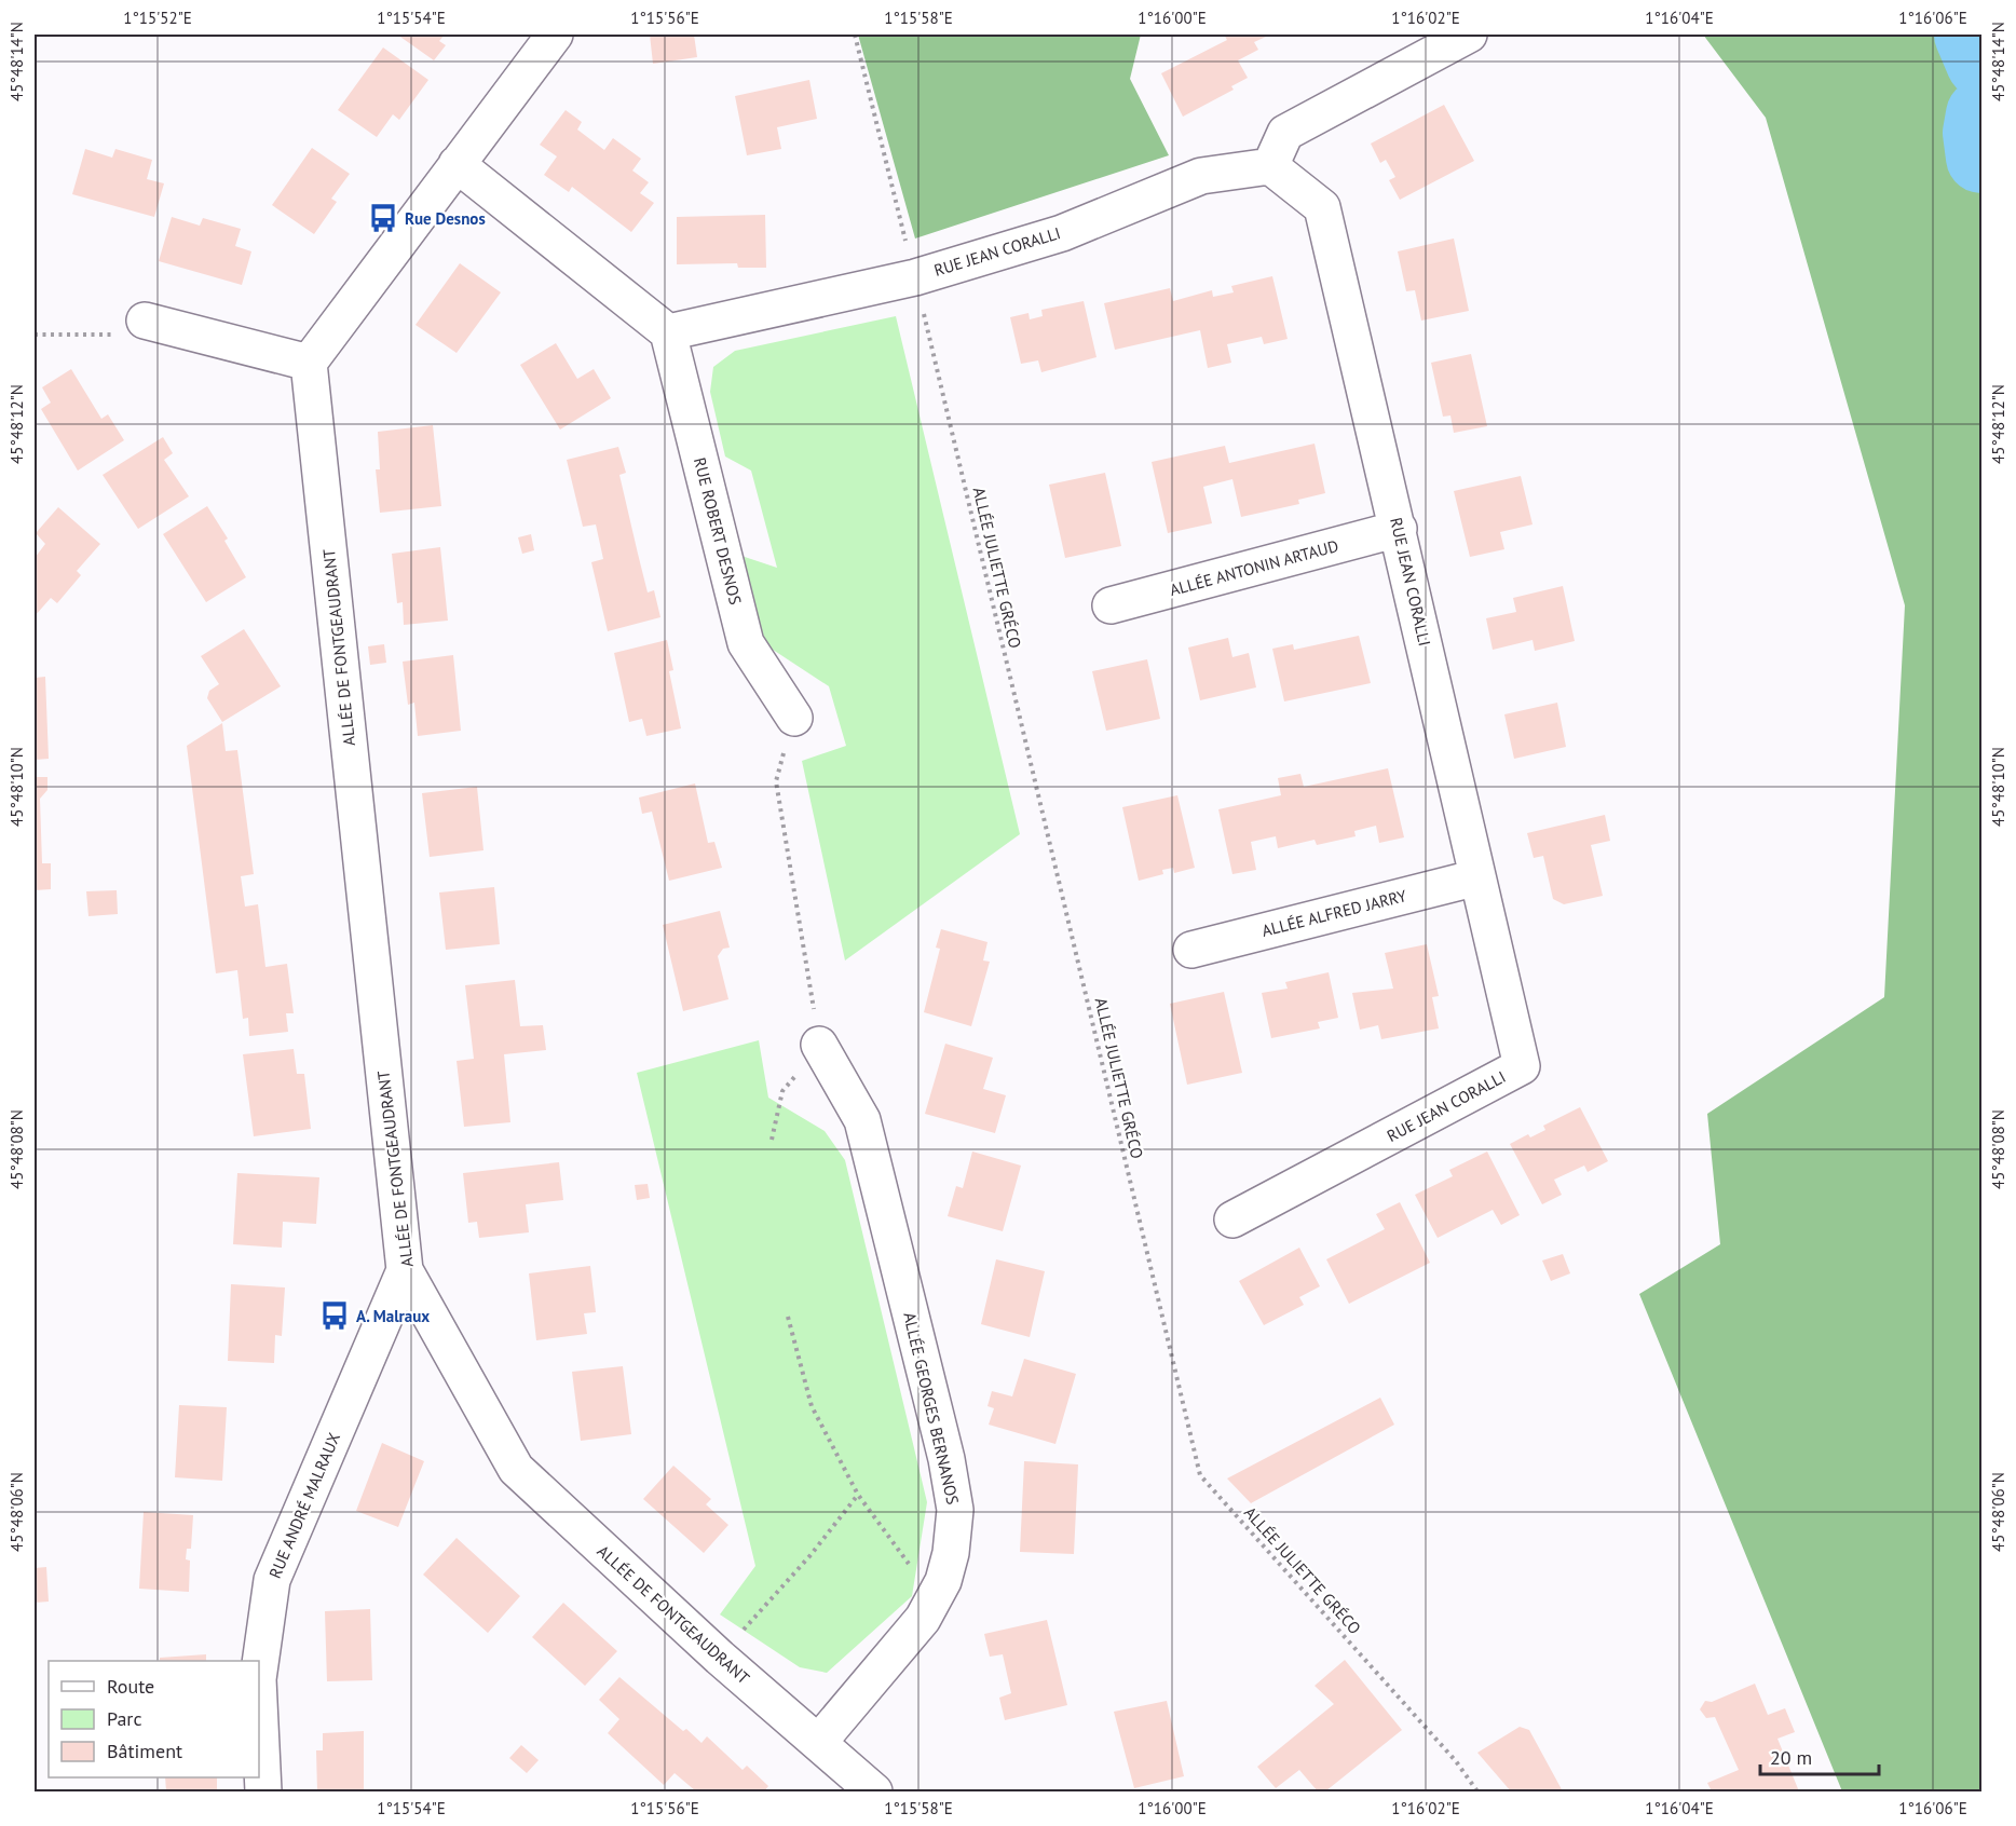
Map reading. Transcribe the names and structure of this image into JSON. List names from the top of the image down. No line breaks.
{"streets":{"street":["RUE JEAN CORALLI","RUE ROBERT DESNOS","ALLÉE ANTONIN ARTAUD","ALLÉE DE FONTGEAUDRANT","ALLÉE ALFRED JARRY","ALLÉE GEORGES BERNANOS","RUE ANDRÉ MALRAUX"],"path":["ALLÉE JULIETTE GRÉCO"]},"crossings":[["RUE JEAN CORALLI","ALLÉE JULIETTE GRÉCO"],["RUE JEAN CORALLI","ALLÉE ANTONIN ARTAUD"],["RUE JEAN CORALLI","ALLÉE ALFRED JARRY"],["ALLÉE DE FONTGEAUDRANT","ALLÉE GEORGES BERNANOS"],["ALLÉE DE FONTGEAUDRANT","RUE ANDRÉ MALRAUX"]],"places":{"bus stop":["Rue Desnos","A. Malraux"]},"legend":["Route","Parc","Bâtiment"],"scale_bar":"20 m","coordinates":["1°15'52\"E","1°15'54\"E","1°15'56\"E","1°15'58\"E","1°16'00\"E","1°16'02\"E","1°16'04\"E","1°16'06\"E","45°48'14\"N","45°48'12\"N","45°48'10\"N","45°48'08\"N","45°48'06\"N"]}
